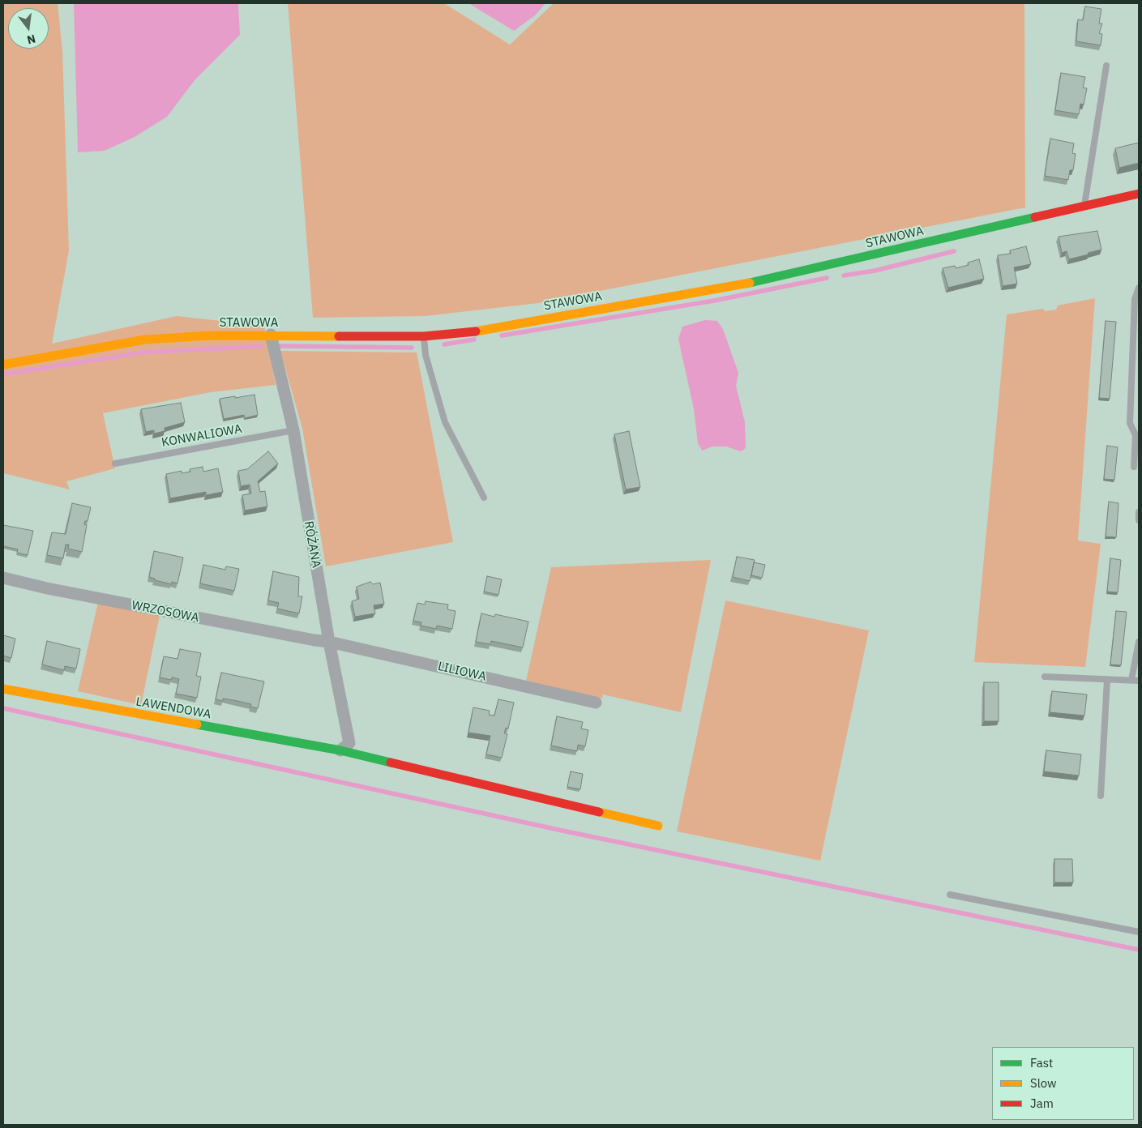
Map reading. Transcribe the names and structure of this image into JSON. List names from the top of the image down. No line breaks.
{"streets":{"street":["STAWOWA","RÓŻANA","WRZOSOWA","LILIOWA","LAWENDOWA"],"lane":["KONWALIOWA"]},"crossings":[["STAWOWA","RÓŻANA"],["KONWALIOWA","RÓŻANA"],["RÓŻANA","WRZOSOWA"],["RÓŻANA","LILIOWA"],["RÓŻANA","LAWENDOWA"],["WRZOSOWA","LILIOWA"]],"legend":["Fast","Slow","Jam"],"north":"bottom"}
